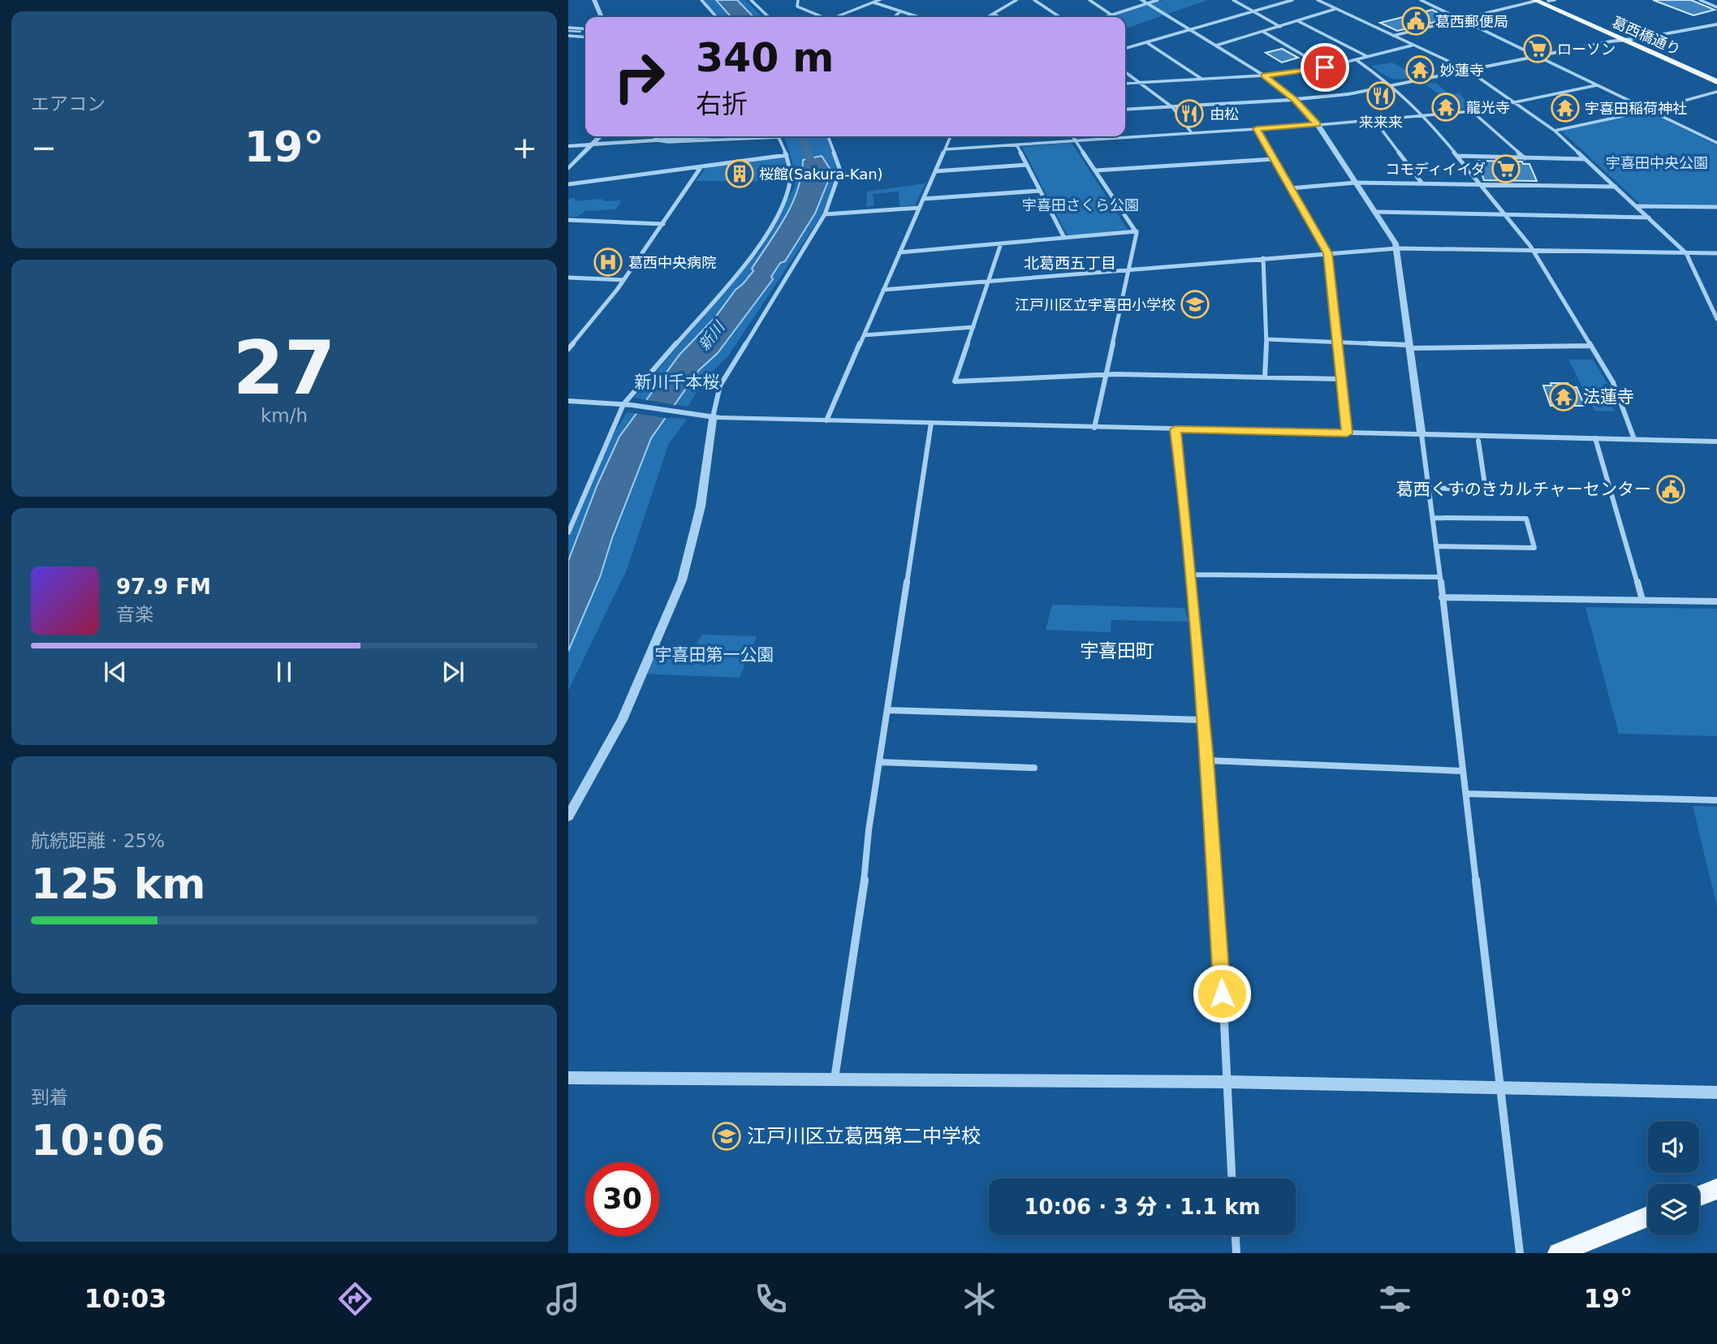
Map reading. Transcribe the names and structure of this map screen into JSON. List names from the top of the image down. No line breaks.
{"streets":{"main road":["葛西橋通り"]},"districts":["北葛西五丁目","宇喜田町"],"water":["新川"],"parks":["宇喜田中央公園","宇喜田さくら公園","新川千本桜","宇喜田第一公園"],"places":{"public building":["葛西郵便局","葛西くすのきカルチャーセンター"],"supermarket":["ローソン","コモディイイダ"],"temple":["妙蓮寺","龍光寺","宇喜田稲荷神社","法蓮寺"],"restaurant":["来来来","由松"],"building":["桜館(Sakura-Kan)"],"hospital":["葛西中央病院"],"school or university":["江戸川区立宇喜田小学校","江戸川区立葛西第二中学校"]},"page":{"tile":["エアコン",["27","km/h"],["航続距離 · 25%","125 km"],["到着","10:06"]],"turn":["340 m","右折"],"heat":["−","19°","+"],"song":["97.9 FM","音楽"],"limit":"30","trip":"10:06 · 3 分 · 1.1 km","tabs":["10:03","19°"]}}
